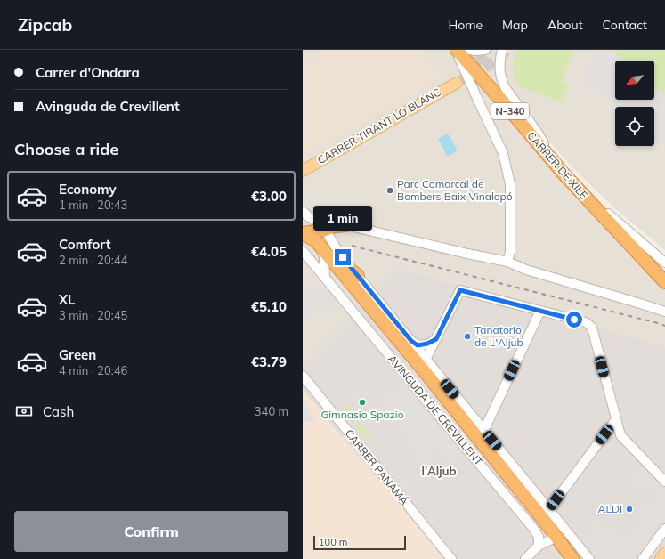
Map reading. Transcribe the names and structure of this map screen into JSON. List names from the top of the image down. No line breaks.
{"streets":{"highway":["N-340","CARRER DE XILE","AVINGUDA DE CREVILLENT"],"main road":["CARRER TIRANT LO BLANC"],"street":["CARRER PANAMÁ"]},"districts":["l'Aljub"],"places":["Parc Comarcal de Bombers Baix Vinalopó","Tanatorio de L'Aljub","Gimnasio Spazio","ALDI"],"scale_bar":"100 m","north":"bottom left","page":{"header":"Zipcab","nav":["Home","Map","About","Contact"],"banner":["Carrer d'Ondara","Avinguda de Crevillent"],"heading":"Choose a ride","list":[{"name":"Economy","note":"1 min · 20:43","value":"€3.00"},{"name":"Comfort","note":"2 min · 20:44","value":"€4.05"},{"name":"XL","note":"3 min · 20:45","value":"€5.10"},{"name":"Green","note":"4 min · 20:46","value":"€3.79"}],"bubble":"1 min","pay":["Cash","340 m"],"buttons":"Confirm","scale":"100 m"}}
